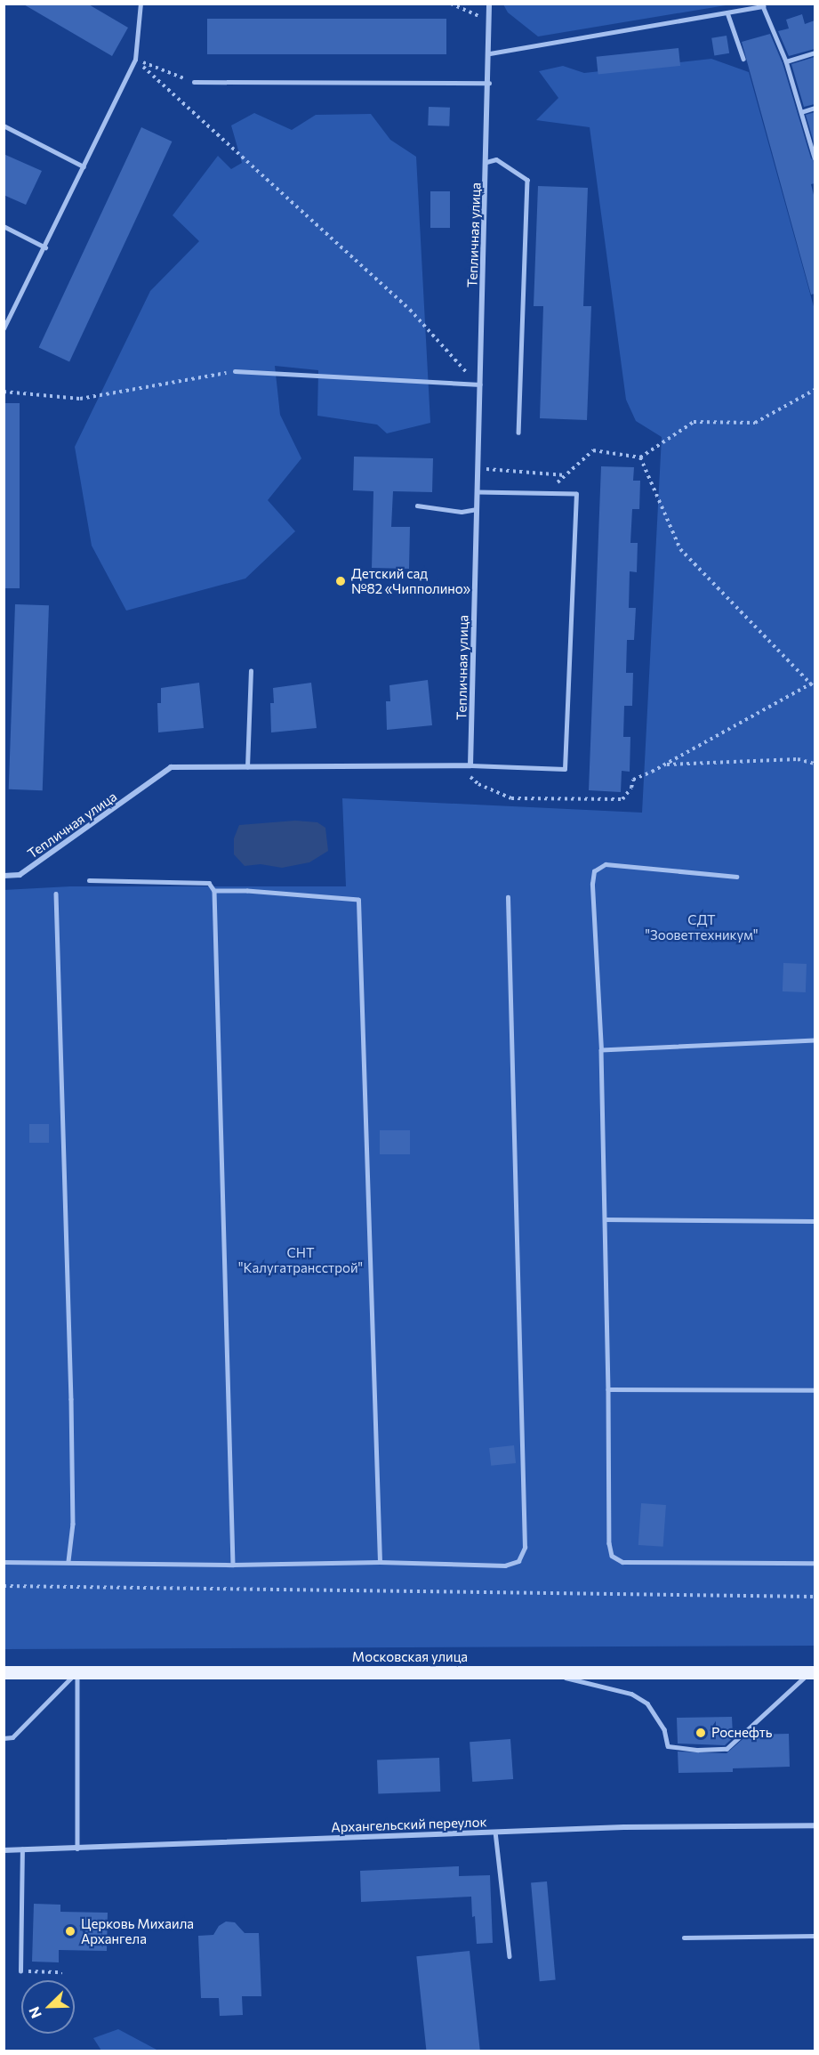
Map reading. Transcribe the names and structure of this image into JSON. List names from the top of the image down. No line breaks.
{"streets":{"main road":["Московская улица"],"street":["Тепличная улица","Архангельский переулок"]},"parks":["СДТ \"Зооветтехникум\"","СНТ \"Калугатрансстрой\""],"places":["Детский сад №82 «Чипполино»","Роснефть","Церковь Михаила Архангела"],"north":"bottom left"}
